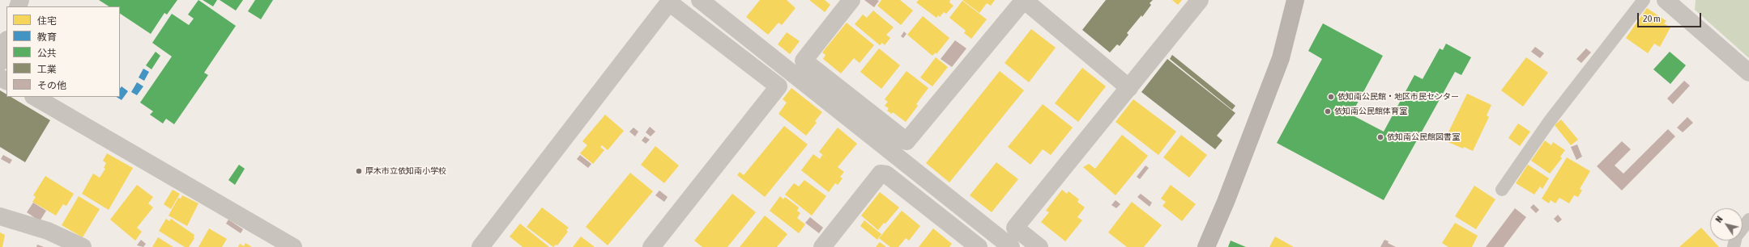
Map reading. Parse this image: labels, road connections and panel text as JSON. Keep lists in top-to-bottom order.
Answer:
{
  "places": [
    "依知南公民館・地区市民センター",
    "依知南公民館体育室",
    "依知南公民館図書室",
    "厚木市立依知南小学校"
  ],
  "legend": [
    "住宅",
    "教育",
    "公共",
    "工業",
    "その他"
  ],
  "scale_bar": "20 m",
  "north": "top left"
}
